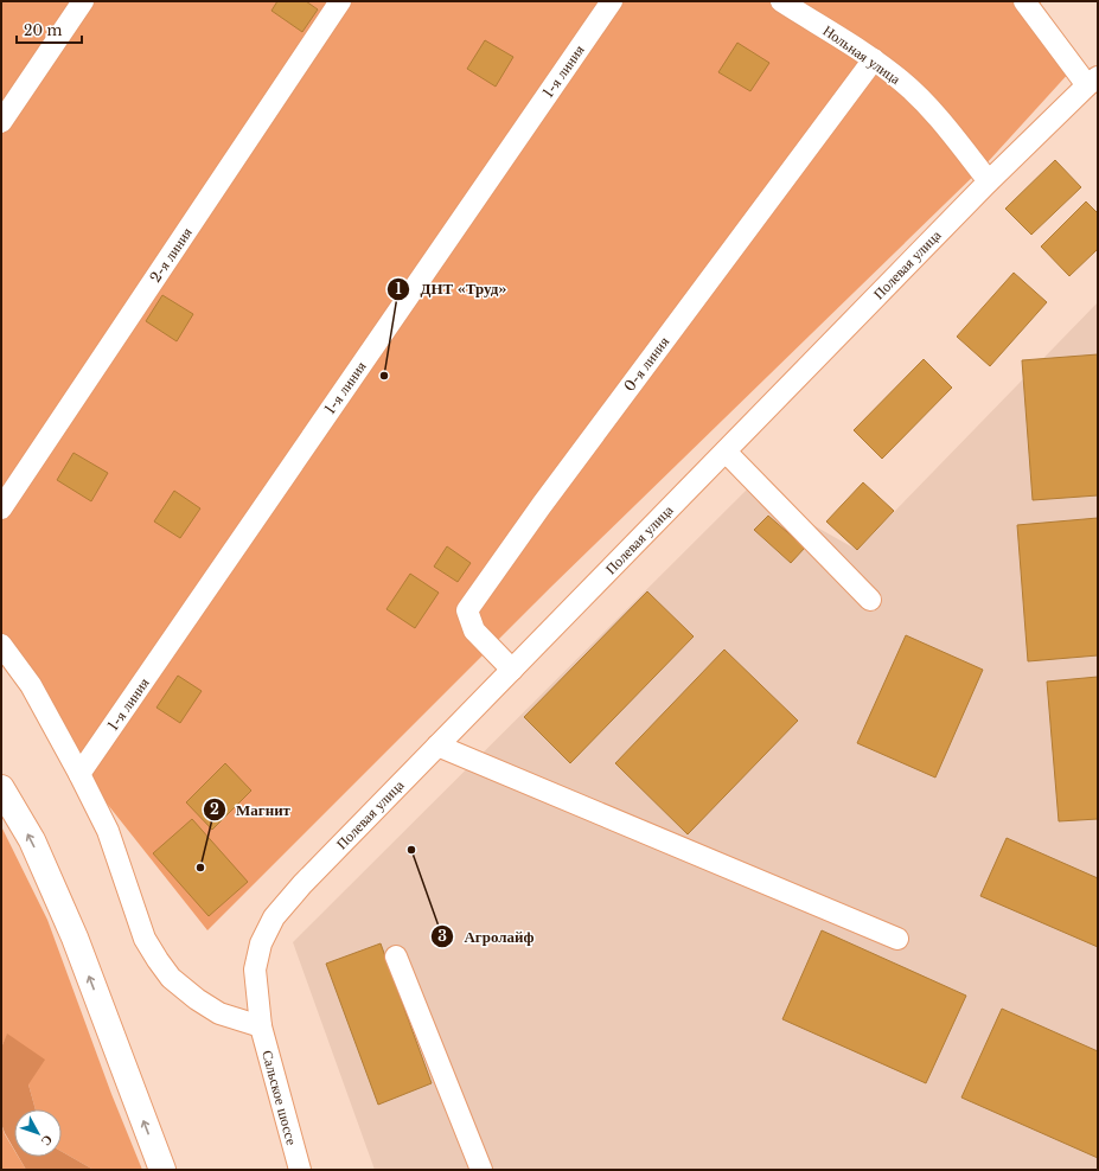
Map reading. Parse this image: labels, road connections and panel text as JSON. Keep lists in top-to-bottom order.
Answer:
{
  "streets": {
    "street": [
      "Нольная улица",
      "1-я линия",
      "2-я линия",
      "Полевая улица",
      "0-я линия",
      "Сальское шоссе"
    ]
  },
  "crossings": [
    ["Нольная улица", "Полевая улица"],
    ["Нольная улица", "0-я линия"],
    ["Полевая улица", "0-я линия"],
    ["Полевая улица", "Сальское шоссе"]
  ],
  "places": ["ДНТ «Труд»", "Агролайф", "Магнит"],
  "scale_bar": "20 m",
  "north": "bottom right"
}
